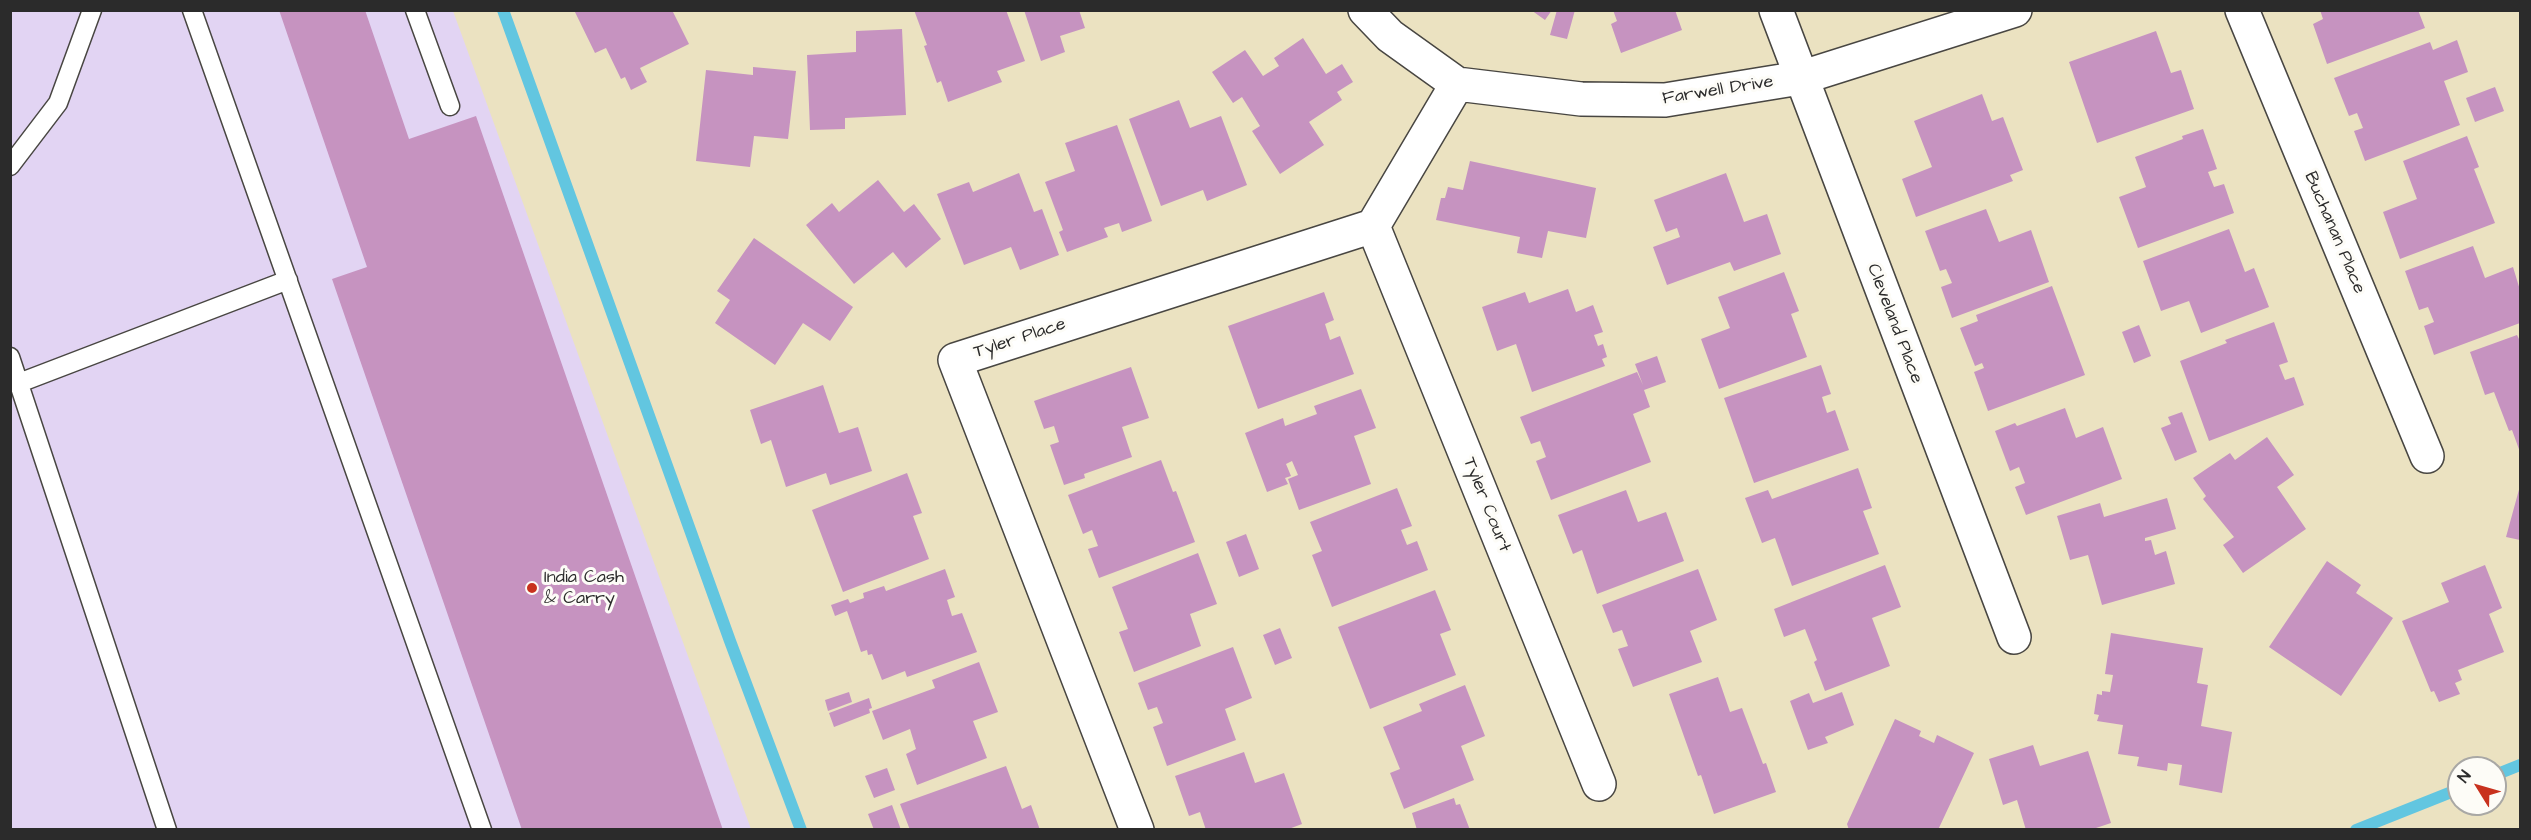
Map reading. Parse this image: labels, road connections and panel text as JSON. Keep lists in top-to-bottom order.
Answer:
{
  "streets": {
    "street": [
      "Farwell Drive",
      "Buchanan Place",
      "Cleveland Place",
      "Tyler Place",
      "Tyler Court"
    ]
  },
  "crossings": [
    ["Farwell Drive", "Cleveland Place"],
    ["Tyler Place", "Tyler Court"]
  ],
  "places": ["India Cash & Carry"],
  "north": "top left"
}
